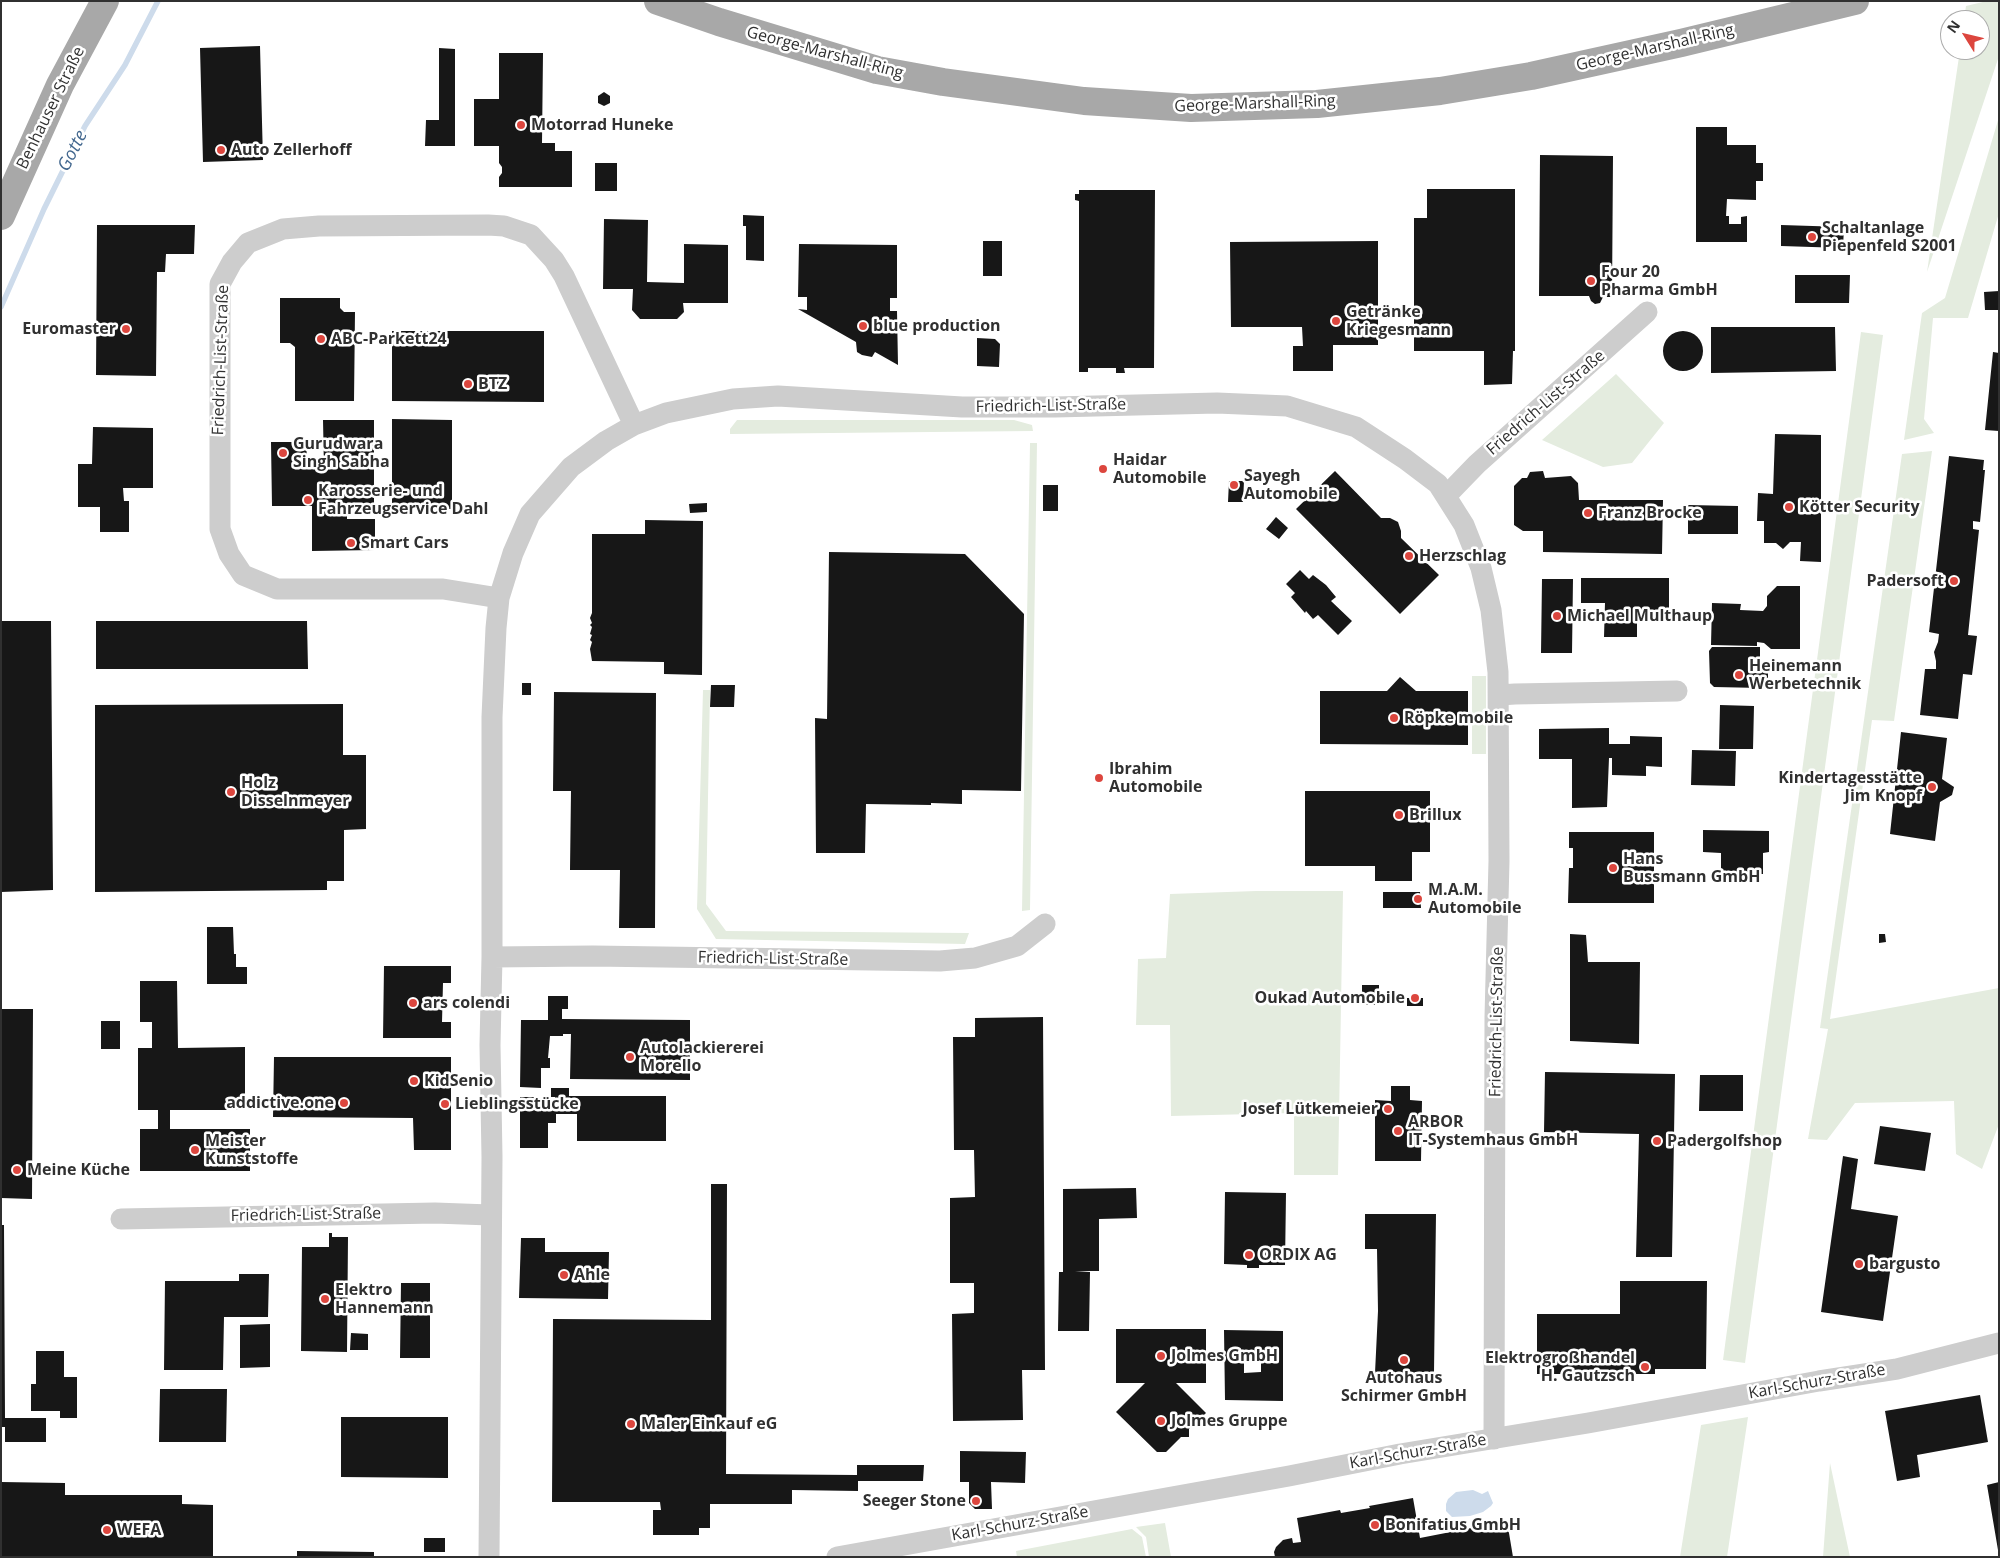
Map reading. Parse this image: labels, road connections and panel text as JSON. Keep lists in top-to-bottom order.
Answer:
{
  "streets": {
    "main road": ["George-Marshall-Ring", "Benhauser Straße"],
    "street": ["Friedrich-List-Straße", "Karl-Schurz-Straße"]
  },
  "crossings": [
    ["Friedrich-List-Straße", "Karl-Schurz-Straße"]
  ],
  "water": ["Gotte"],
  "places": [
    "Motorrad Huneke",
    "Auto Zellerhoff",
    "Schaltanlage Piepenfeld S2001",
    "Four 20 Pharma GmbH",
    "Getränke Kriegesmann",
    "blue production",
    "Euromaster",
    "ABC-Parkett24",
    "BTZ",
    "Gurudwara Singh Sabha",
    "Haidar Automobile",
    "Sayegh Automobile",
    "Karosserie- und Fahrzeugservice Dahl",
    "Kötter Security",
    "Franz Brocke",
    "Smart Cars",
    "Herzschlag",
    "Padersoft",
    "Michael Multhaup",
    "Heinemann Werbetechnik",
    "Röpke mobile",
    "Ibrahim Automobile",
    "Kindertagesstätte Jim Knopf",
    "Holz Disselnmeyer",
    "Brillux",
    "Hans Bussmann GmbH",
    "M.A.M. Automobile",
    "Oukad Automobile",
    "ars colendi",
    "Autolackiererei Morello",
    "KidSenio",
    "addictive.one",
    "Lieblingsstücke",
    "Josef Lütkemeier",
    "ARBOR IT-Systemhaus GmbH",
    "Padergolfshop",
    "Meister Kunststoffe",
    "Meine Küche",
    "ORDIX AG",
    "bargusto",
    "Ahle",
    "Elektro Hannemann",
    "Jolmes GmbH",
    "Autohaus Schirmer GmbH",
    "Elektrogroßhandel H. Gautzsch",
    "Jolmes Gruppe",
    "Maler Einkauf eG",
    "Seeger Stone",
    "Bonifatius GmbH",
    "WEFA"
  ],
  "north": "top left"
}
